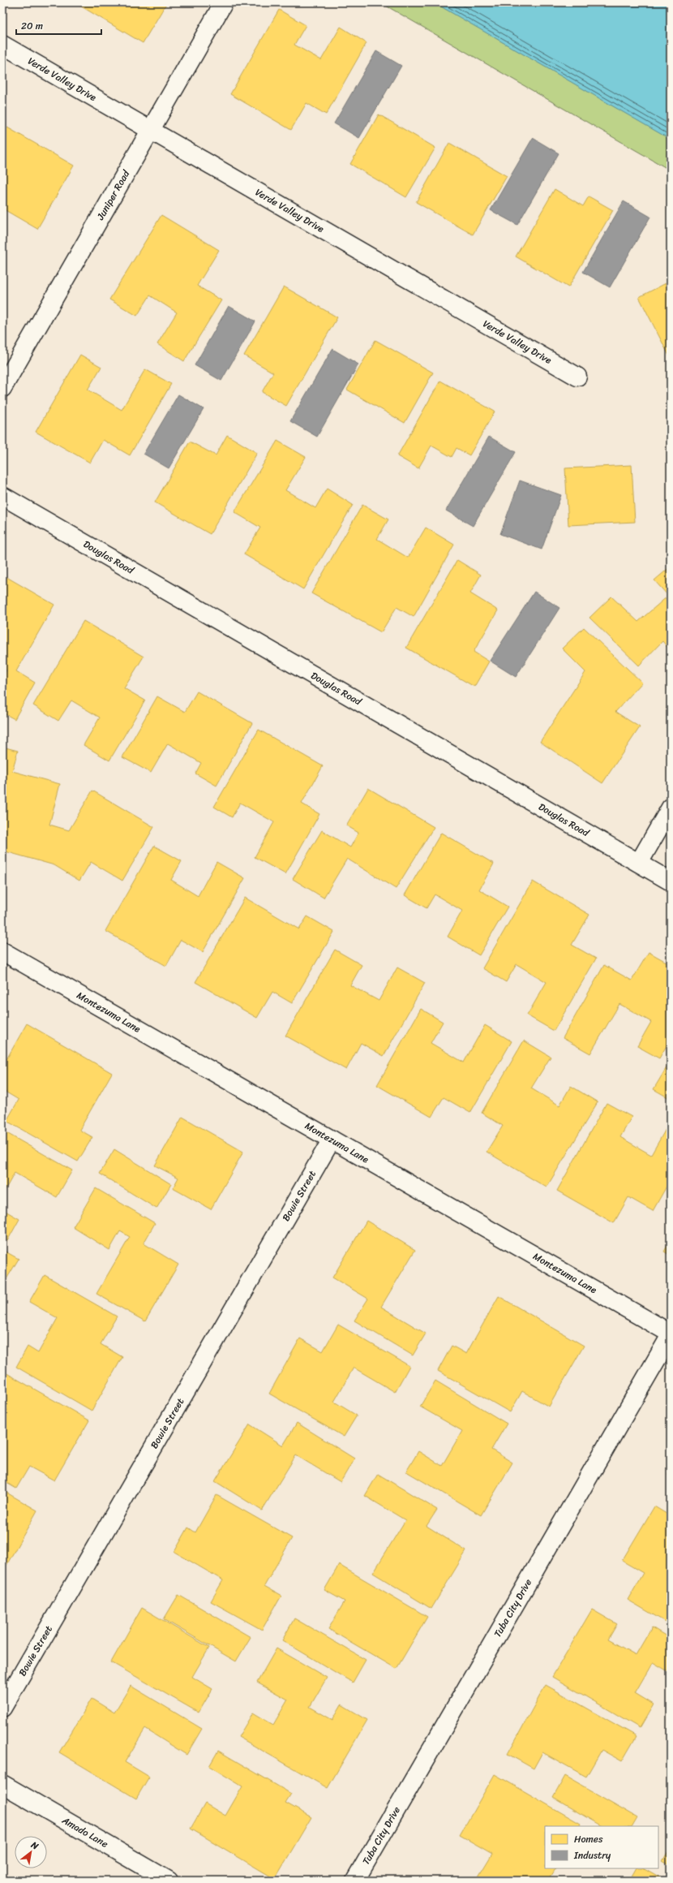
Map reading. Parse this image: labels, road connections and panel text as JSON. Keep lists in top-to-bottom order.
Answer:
{
  "streets": {
    "street": [
      "Verde Valley Drive",
      "Juniper Road",
      "Douglas Road",
      "Montezuma Lane",
      "Bowie Street",
      "Tuba City Drive",
      "Amado Lane"
    ]
  },
  "crossings": [
    ["Verde Valley Drive", "Juniper Road"],
    ["Montezuma Lane", "Bowie Street"],
    ["Montezuma Lane", "Tuba City Drive"]
  ],
  "legend": ["Homes", "Industry"],
  "scale_bar": "20 m",
  "north": "top right"
}
